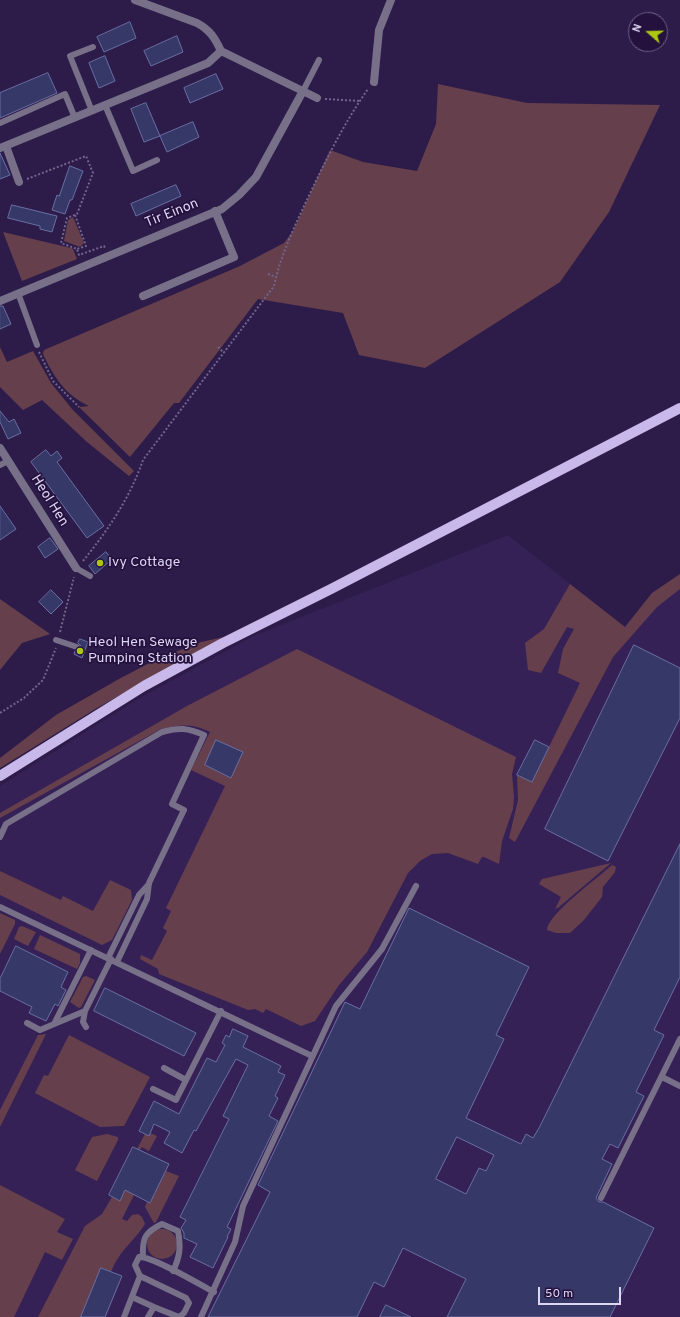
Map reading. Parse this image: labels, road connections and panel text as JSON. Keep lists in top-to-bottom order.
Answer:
{
  "streets": {
    "street": ["Tir Einon", "Heol Hen"]
  },
  "places": ["Ivy Cottage", "Heol Hen Sewage Pumping Station"],
  "scale_bar": "50 m",
  "north": "left"
}
